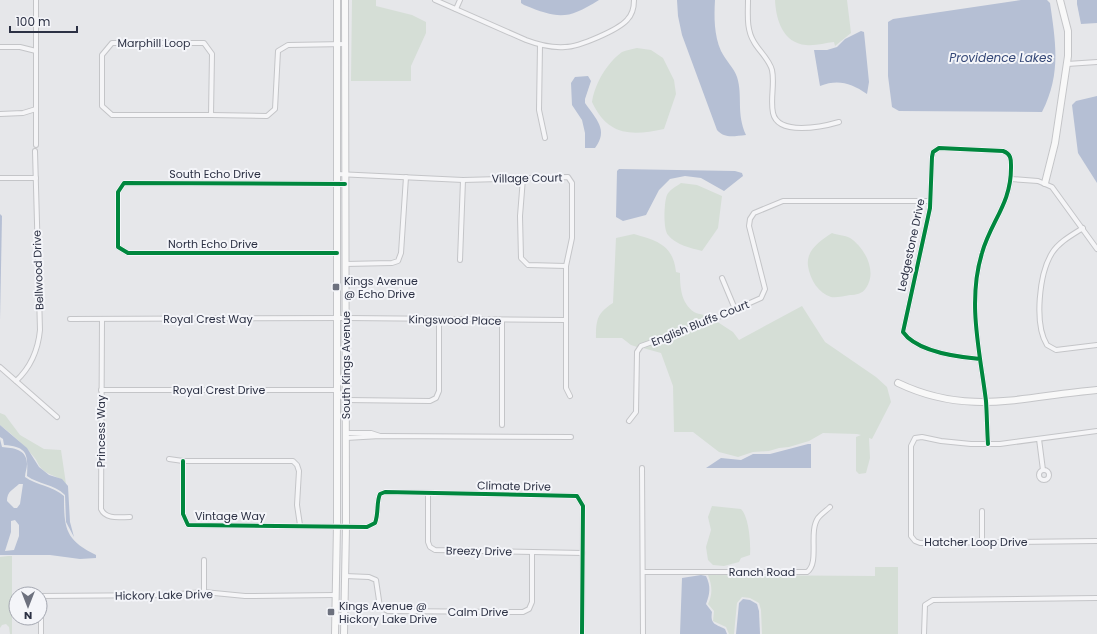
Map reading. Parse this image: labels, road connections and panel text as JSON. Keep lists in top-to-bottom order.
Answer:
{
  "streets": {
    "main road": ["South Kings Avenue"],
    "street": [
      "Marphill Loop",
      "South Echo Drive",
      "Village Court",
      "North Echo Drive",
      "Ledgestone Drive",
      "Bellwood Drive",
      "Royal Crest Way",
      "Kingswood Place",
      "English Bluffs Court",
      "Royal Crest Drive",
      "Princess Way",
      "Climate Drive",
      "Vintage Way",
      "Hatcher Loop Drive",
      "Breezy Drive",
      "Ranch Road",
      "Hickory Lake Drive",
      "Calm Drive"
    ]
  },
  "crossings": [
    ["Marphill Loop", "South Kings Avenue"],
    ["South Echo Drive", "North Echo Drive"],
    ["South Echo Drive", "South Kings Avenue"],
    ["Village Court", "Kingswood Place"],
    ["Village Court", "South Kings Avenue"],
    ["North Echo Drive", "South Kings Avenue"],
    ["Ledgestone Drive", "English Bluffs Court"],
    ["Royal Crest Way", "Kingswood Place"],
    ["Royal Crest Way", "South Kings Avenue"],
    ["Royal Crest Way", "Princess Way"],
    ["Kingswood Place", "South Kings Avenue"],
    ["South Kings Avenue", "Royal Crest Drive"],
    ["South Kings Avenue", "Climate Drive"],
    ["South Kings Avenue", "Vintage Way"],
    ["South Kings Avenue", "Hickory Lake Drive"],
    ["South Kings Avenue", "Calm Drive"],
    ["Royal Crest Drive", "Princess Way"],
    ["Climate Drive", "Vintage Way"],
    ["Climate Drive", "Breezy Drive"],
    ["Breezy Drive", "Calm Drive"]
  ],
  "water": ["Providence Lakes"],
  "places": {
    "transit": ["Kings Avenue @ Echo Drive", "Kings Avenue @ Hickory Lake Drive"]
  },
  "scale_bar": "100 m",
  "north": "bottom"
}
